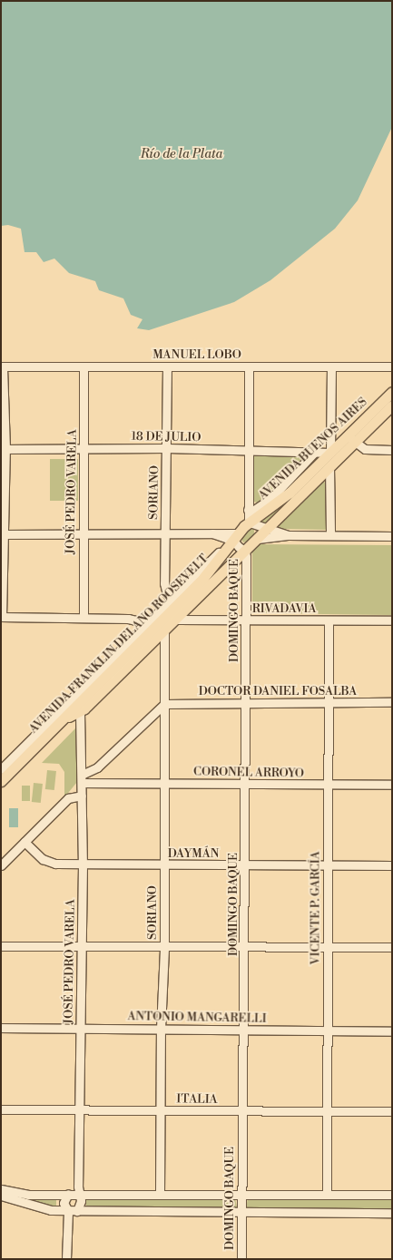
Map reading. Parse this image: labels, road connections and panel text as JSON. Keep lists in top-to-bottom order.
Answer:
{
  "streets": {
    "main road": ["AVENIDA BUENOS AIRES", "AVENIDA FRANKLIN DELANO ROOSEVELT"],
    "street": [
      "MANUEL LOBO",
      "18 DE JULIO",
      "JOSÉ PEDRO VARELA",
      "SORIANO",
      "RIVADAVIA",
      "DOMINGO BAQUE",
      "DOCTOR DANIEL FOSALBA",
      "CORONEL ARROYO",
      "DAYMÁN",
      "VICENTE P. GARCÍA",
      "ANTONIO MANGARELLI",
      "ITALIA"
    ]
  },
  "crossings": [
    ["MANUEL LOBO", "18 DE JULIO"],
    ["MANUEL LOBO", "JOSÉ PEDRO VARELA"],
    ["MANUEL LOBO", "SORIANO"],
    ["18 DE JULIO", "AVENIDA BUENOS AIRES"],
    ["18 DE JULIO", "JOSÉ PEDRO VARELA"],
    ["18 DE JULIO", "SORIANO"],
    ["AVENIDA BUENOS AIRES", "AVENIDA FRANKLIN DELANO ROOSEVELT"],
    ["JOSÉ PEDRO VARELA", "AVENIDA FRANKLIN DELANO ROOSEVELT"],
    ["JOSÉ PEDRO VARELA", "CORONEL ARROYO"],
    ["JOSÉ PEDRO VARELA", "DAYMÁN"],
    ["JOSÉ PEDRO VARELA", "ANTONIO MANGARELLI"],
    ["JOSÉ PEDRO VARELA", "ITALIA"],
    ["SORIANO", "AVENIDA FRANKLIN DELANO ROOSEVELT"],
    ["SORIANO", "DOCTOR DANIEL FOSALBA"],
    ["SORIANO", "CORONEL ARROYO"],
    ["SORIANO", "DAYMÁN"],
    ["SORIANO", "ANTONIO MANGARELLI"],
    ["SORIANO", "ITALIA"],
    ["RIVADAVIA", "DOMINGO BAQUE"],
    ["RIVADAVIA", "AVENIDA FRANKLIN DELANO ROOSEVELT"],
    ["RIVADAVIA", "VICENTE P. GARCÍA"],
    ["DOMINGO BAQUE", "AVENIDA FRANKLIN DELANO ROOSEVELT"],
    ["DOMINGO BAQUE", "DOCTOR DANIEL FOSALBA"],
    ["DOMINGO BAQUE", "CORONEL ARROYO"],
    ["DOMINGO BAQUE", "DAYMÁN"],
    ["DOMINGO BAQUE", "ANTONIO MANGARELLI"],
    ["DOMINGO BAQUE", "ITALIA"],
    ["DOCTOR DANIEL FOSALBA", "VICENTE P. GARCÍA"],
    ["CORONEL ARROYO", "VICENTE P. GARCÍA"],
    ["DAYMÁN", "VICENTE P. GARCÍA"],
    ["VICENTE P. GARCÍA", "ANTONIO MANGARELLI"],
    ["VICENTE P. GARCÍA", "ITALIA"]
  ],
  "water": ["Río de la Plata"]
}
